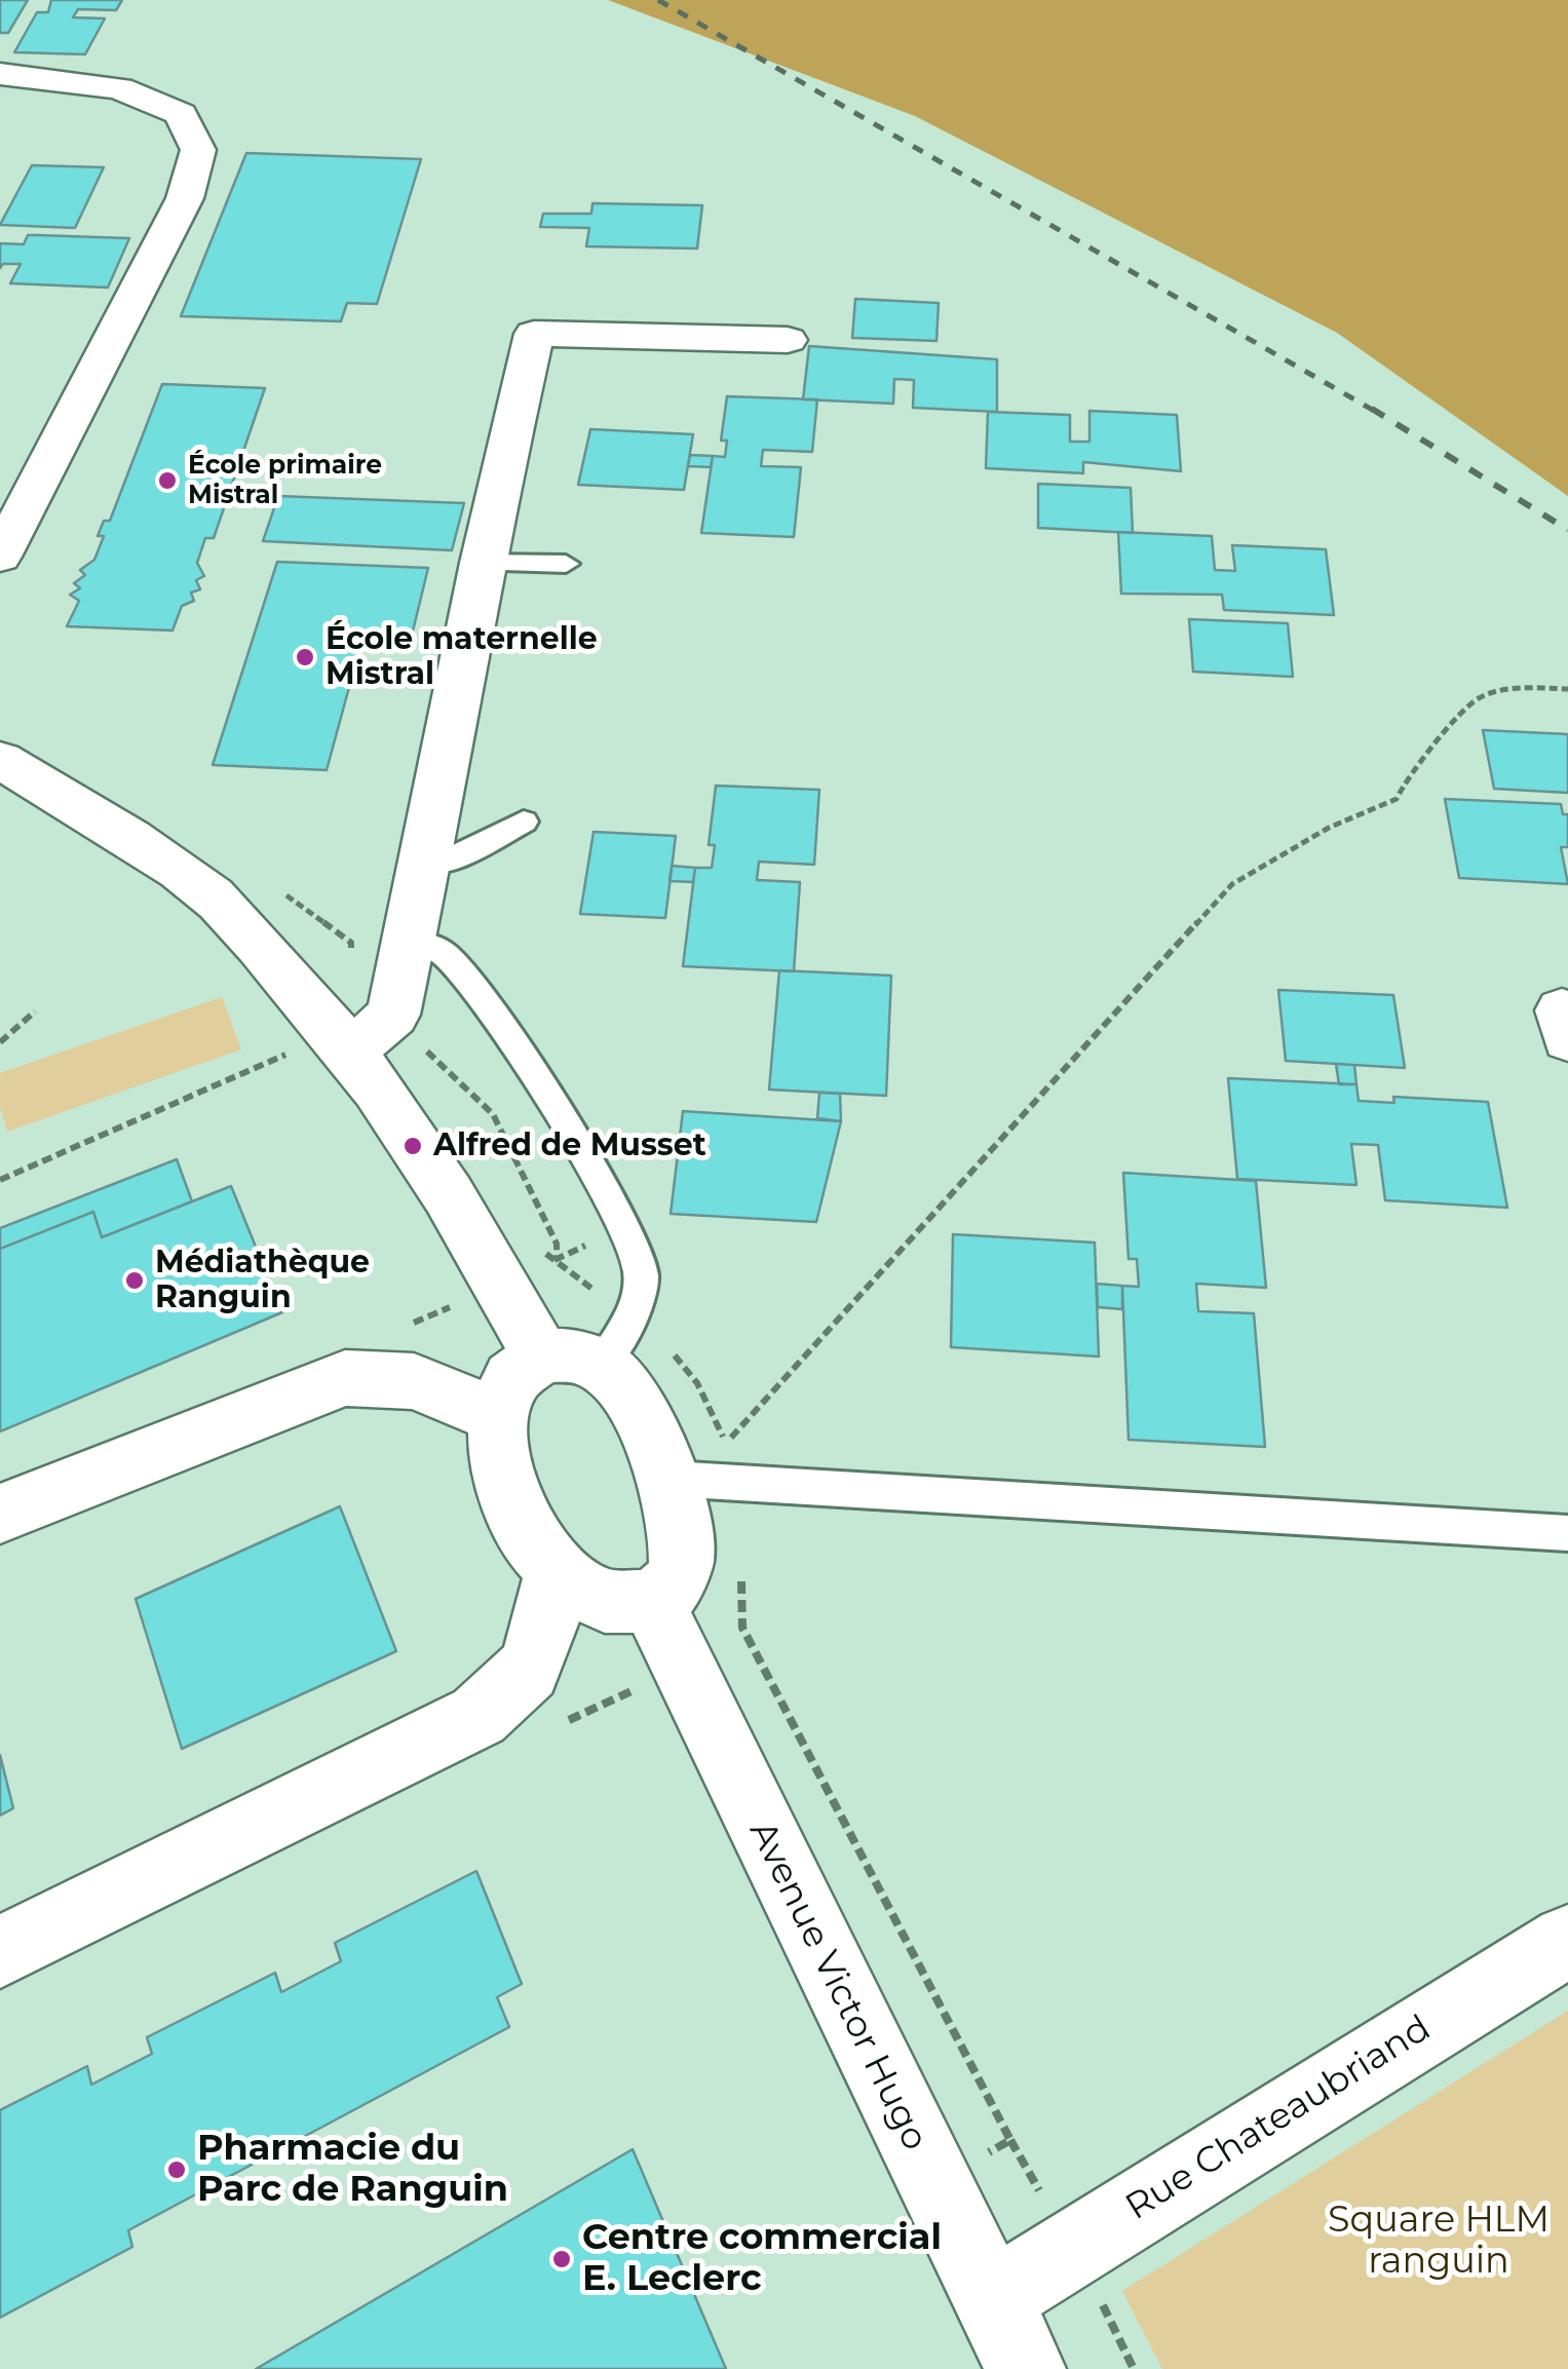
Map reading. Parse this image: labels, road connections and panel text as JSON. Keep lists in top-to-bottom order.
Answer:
{
  "streets": {
    "street": ["Avenue Victor Hugo", "Rue Chateaubriand"]
  },
  "crossings": [
    ["Avenue Victor Hugo", "Rue Chateaubriand"]
  ],
  "parks": ["Square HLM ranguin"],
  "places": [
    "École primaire Mistral",
    "École maternelle Mistral",
    "Alfred de Musset",
    "Médiathèque Ranguin",
    "Pharmacie du Parc de Ranguin",
    "Centre commercial E. Leclerc"
  ]
}
